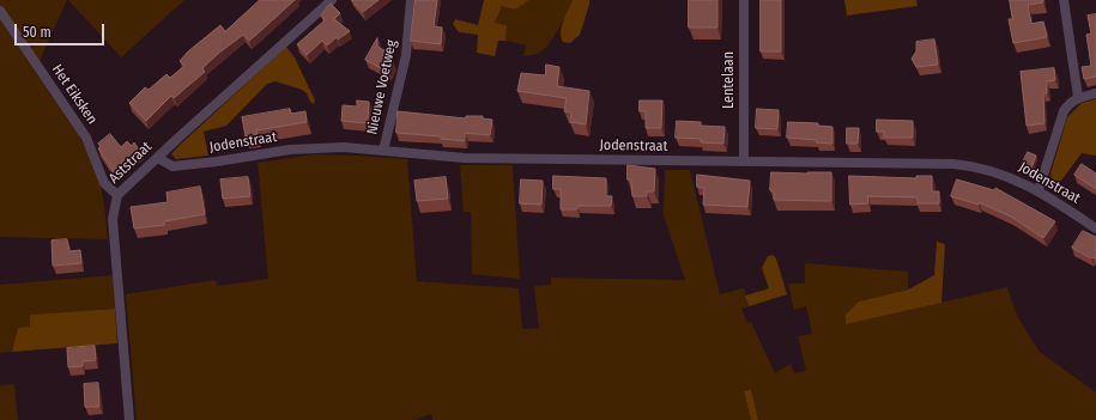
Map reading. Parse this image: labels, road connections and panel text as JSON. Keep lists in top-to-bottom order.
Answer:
{
  "streets": {
    "street": [
      "Lentelaan",
      "Nieuwe Voetweg",
      "Het Eiksken",
      "Jodenstraat",
      "Aststraat"
    ]
  },
  "crossings": [
    ["Lentelaan", "Jodenstraat"],
    ["Nieuwe Voetweg", "Jodenstraat"],
    ["Het Eiksken", "Aststraat"],
    ["Jodenstraat", "Aststraat"]
  ],
  "scale_bar": "50 m"
}
